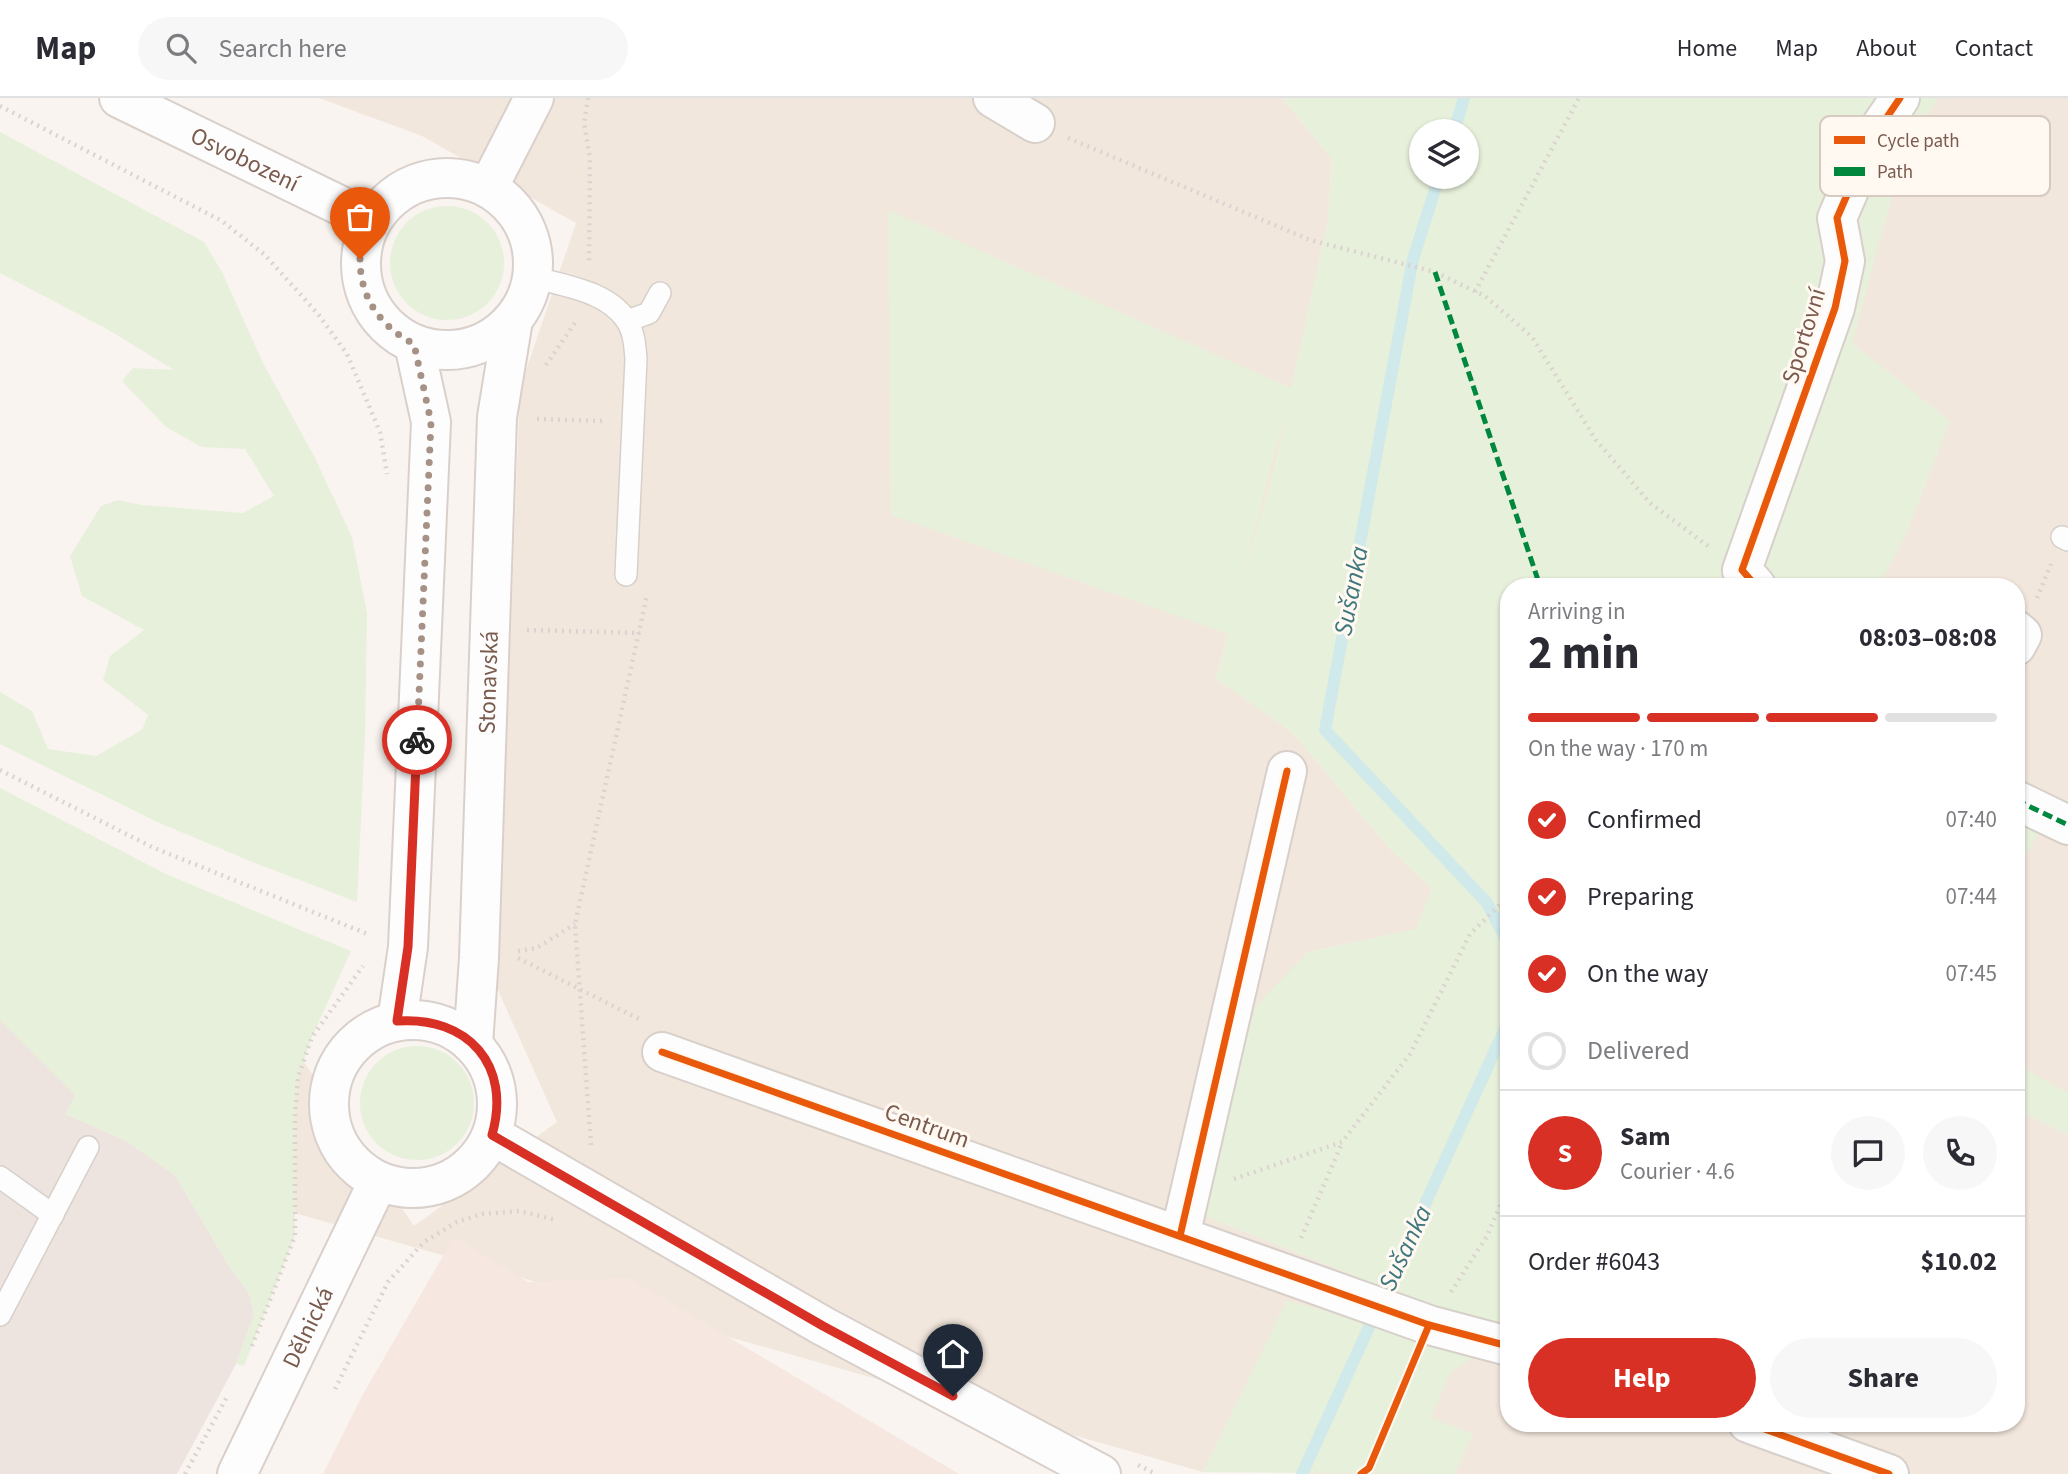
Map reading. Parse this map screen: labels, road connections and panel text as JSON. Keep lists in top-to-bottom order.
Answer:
{
  "streets": {
    "main road": [
      "Osvobození",
      "Sportovní",
      "Stonavská",
      "Centrum",
      "Dělnická"
    ]
  },
  "crossings": [
    ["Osvobození", "Stonavská"],
    ["Stonavská", "Dělnická"]
  ],
  "water": ["Sušanka"],
  "legend": ["Cycle path", "Path"],
  "page": {
    "header": "Map",
    "search": "Search here",
    "nav": [
      "Home",
      "Map",
      "About",
      "Contact"
    ],
    "heading": ["2 min", "Arriving in", "08:03–08:08"],
    "panel": [
      "Sam",
      "Courier · 4.6",
      "Order #6043",
      "$10.02"
    ],
    "bar": "On the way · 170 m",
    "list": [
      ["Confirmed", "07:40"],
      ["Preparing", "07:44"],
      ["On the way", "07:45"],
      "Delivered"
    ],
    "round": "S",
    "buttons": ["Help", "Share"]
  }
}
